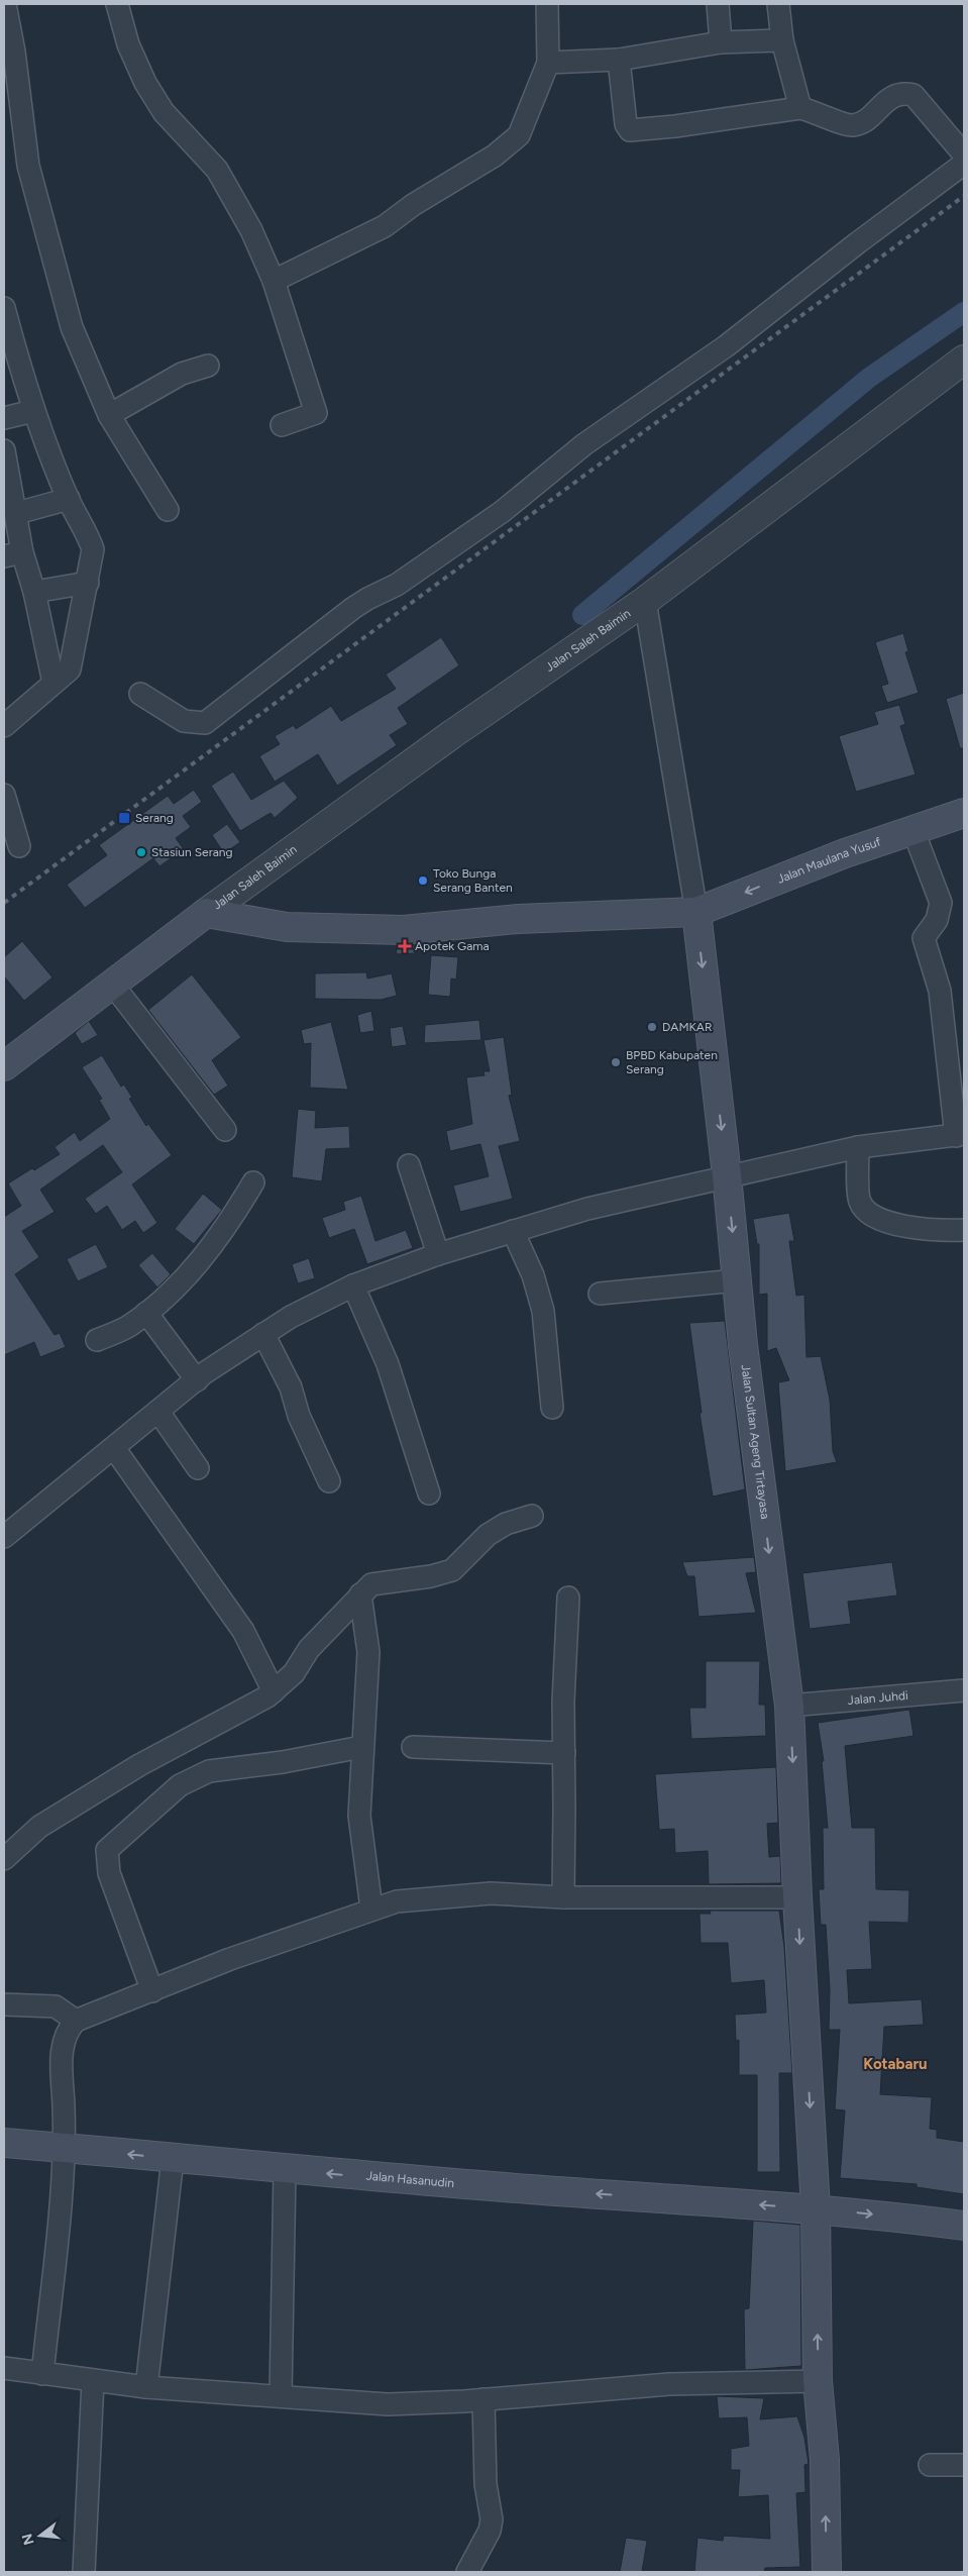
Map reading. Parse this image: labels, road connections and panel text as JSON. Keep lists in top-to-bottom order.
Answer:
{
  "streets": {
    "main road": ["Jalan Maulana Yusuf", "Jalan Sultan Ageng Tirtayasa", "Jalan Hasanudin"],
    "street": ["Jalan Saleh Baimin", "Jalan Juhdi"]
  },
  "crossings": [
    ["Jalan Saleh Baimin", "Jalan Maulana Yusuf"],
    ["Jalan Maulana Yusuf", "Jalan Sultan Ageng Tirtayasa"],
    ["Jalan Sultan Ageng Tirtayasa", "Jalan Juhdi"],
    ["Jalan Sultan Ageng Tirtayasa", "Jalan Hasanudin"]
  ],
  "districts": ["Kotabaru"],
  "places": {
    "transit": ["Serang"],
    "other": [
      "Stasiun Serang",
      "Toko Bunga Serang Banten",
      "DAMKAR",
      "BPBD Kabupaten Serang"
    ],
    "health": ["Apotek Gama"]
  },
  "north": "left"
}
